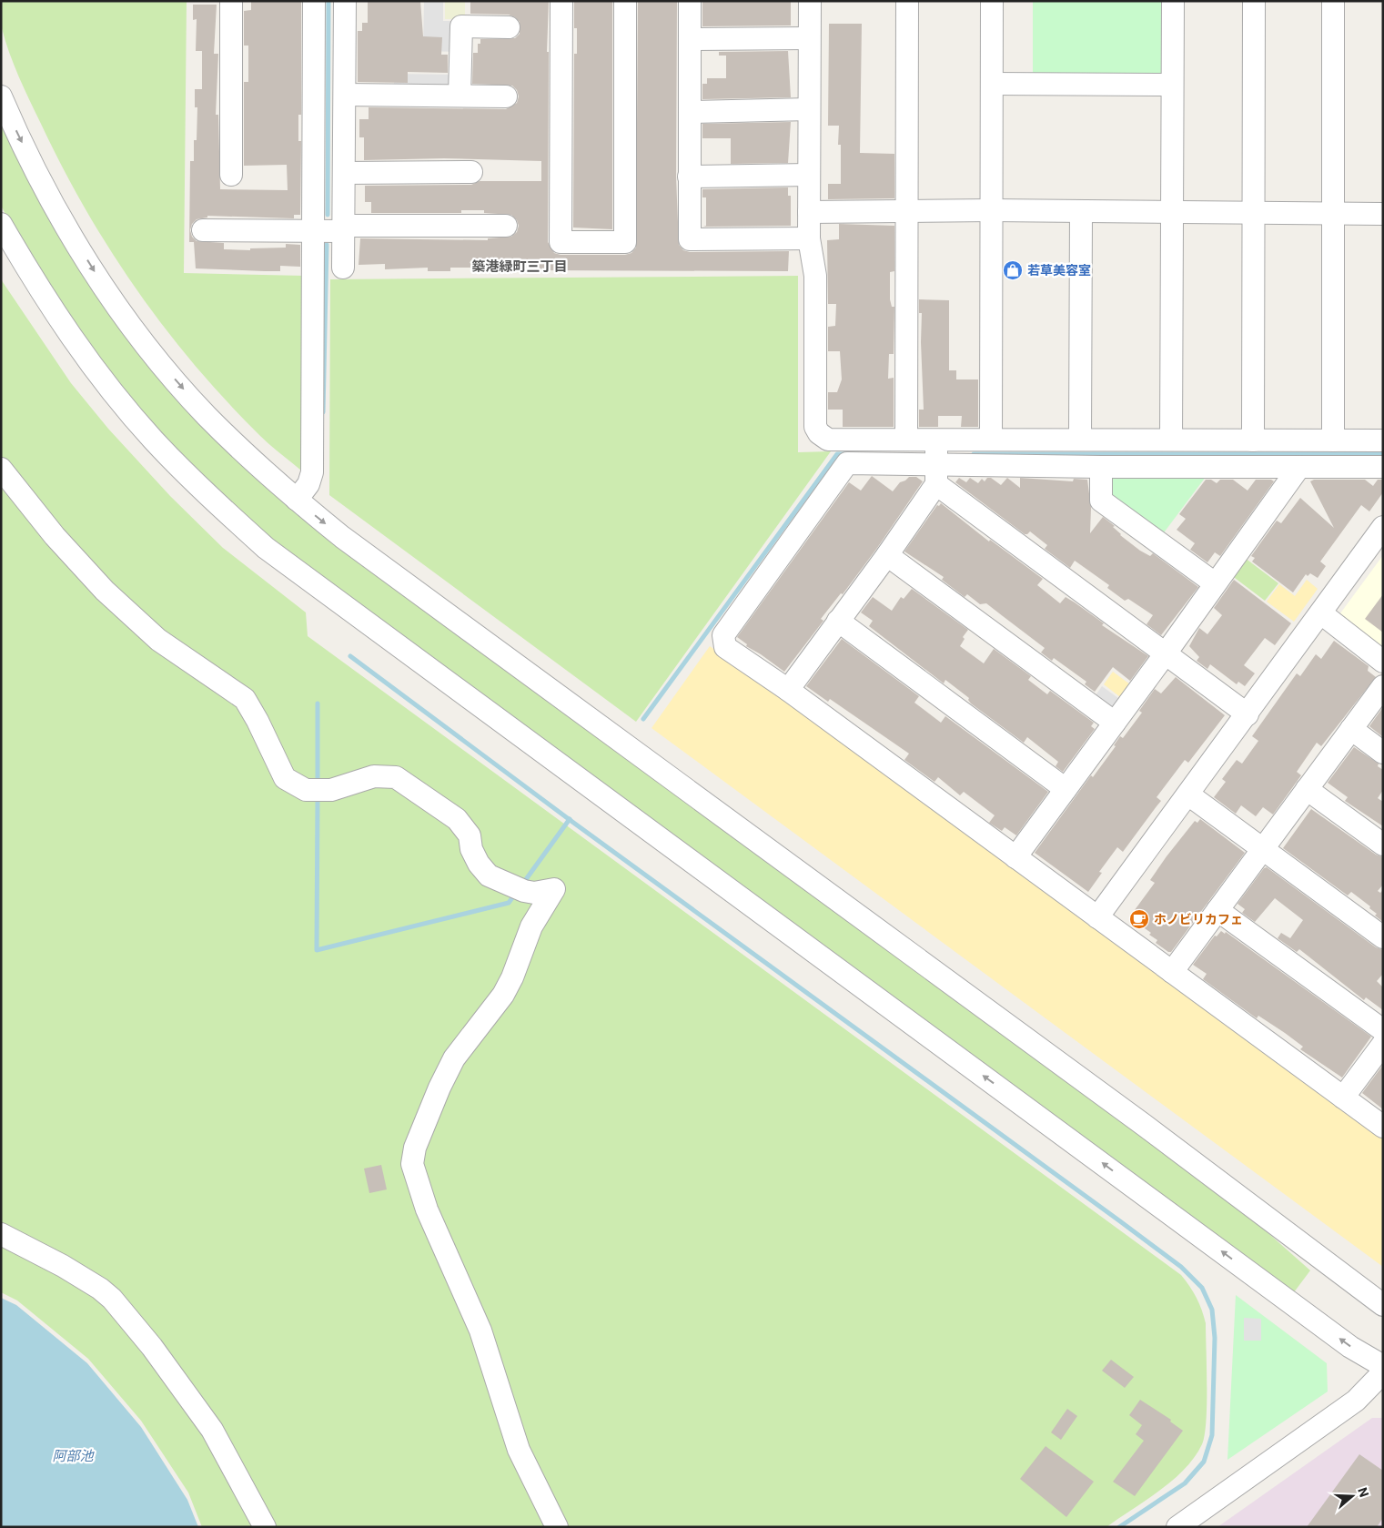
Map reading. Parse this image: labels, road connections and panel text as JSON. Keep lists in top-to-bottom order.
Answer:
{
  "districts": ["築港緑町三丁目"],
  "water": ["阿部池"],
  "places": {
    "shop": ["若草美容室"],
    "cafe": ["ホノビリカフェ"]
  },
  "north": "right"
}
